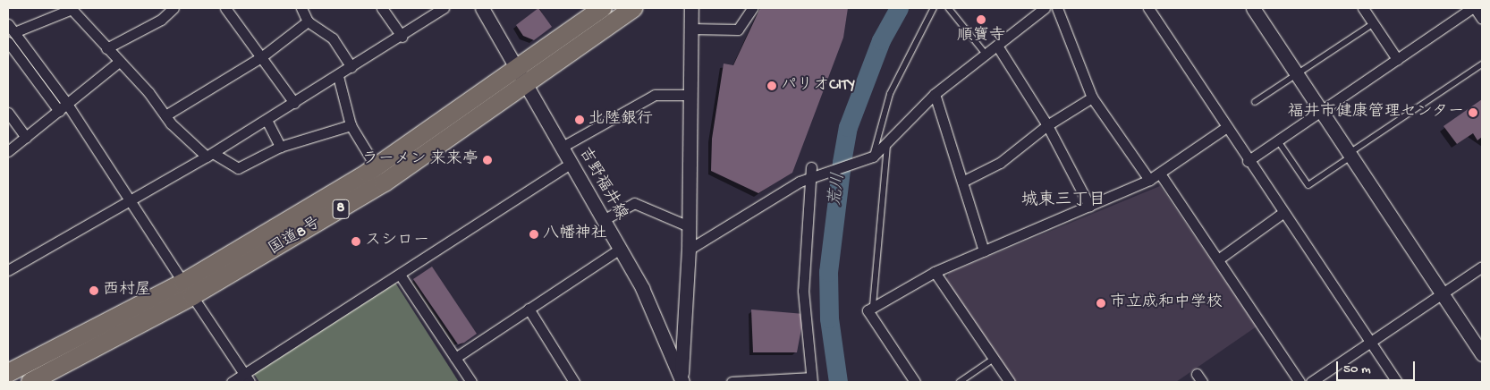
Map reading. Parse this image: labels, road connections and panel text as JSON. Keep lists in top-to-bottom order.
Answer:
{
  "streets": {
    "highway": ["8", "国道8号"],
    "street": ["吉野福井線"]
  },
  "crossings": [
    ["吉野福井線", "国道8号"]
  ],
  "districts": ["城東三丁目"],
  "water": ["荒川"],
  "places": [
    "順寶寺",
    "パリオCITY",
    "福井市健康管理センター",
    "北陸銀行",
    "ラーメン 来来亭",
    "八幡神社",
    "スシロー",
    "西村屋",
    "市立成和中学校"
  ],
  "scale_bar": "50 m"
}
